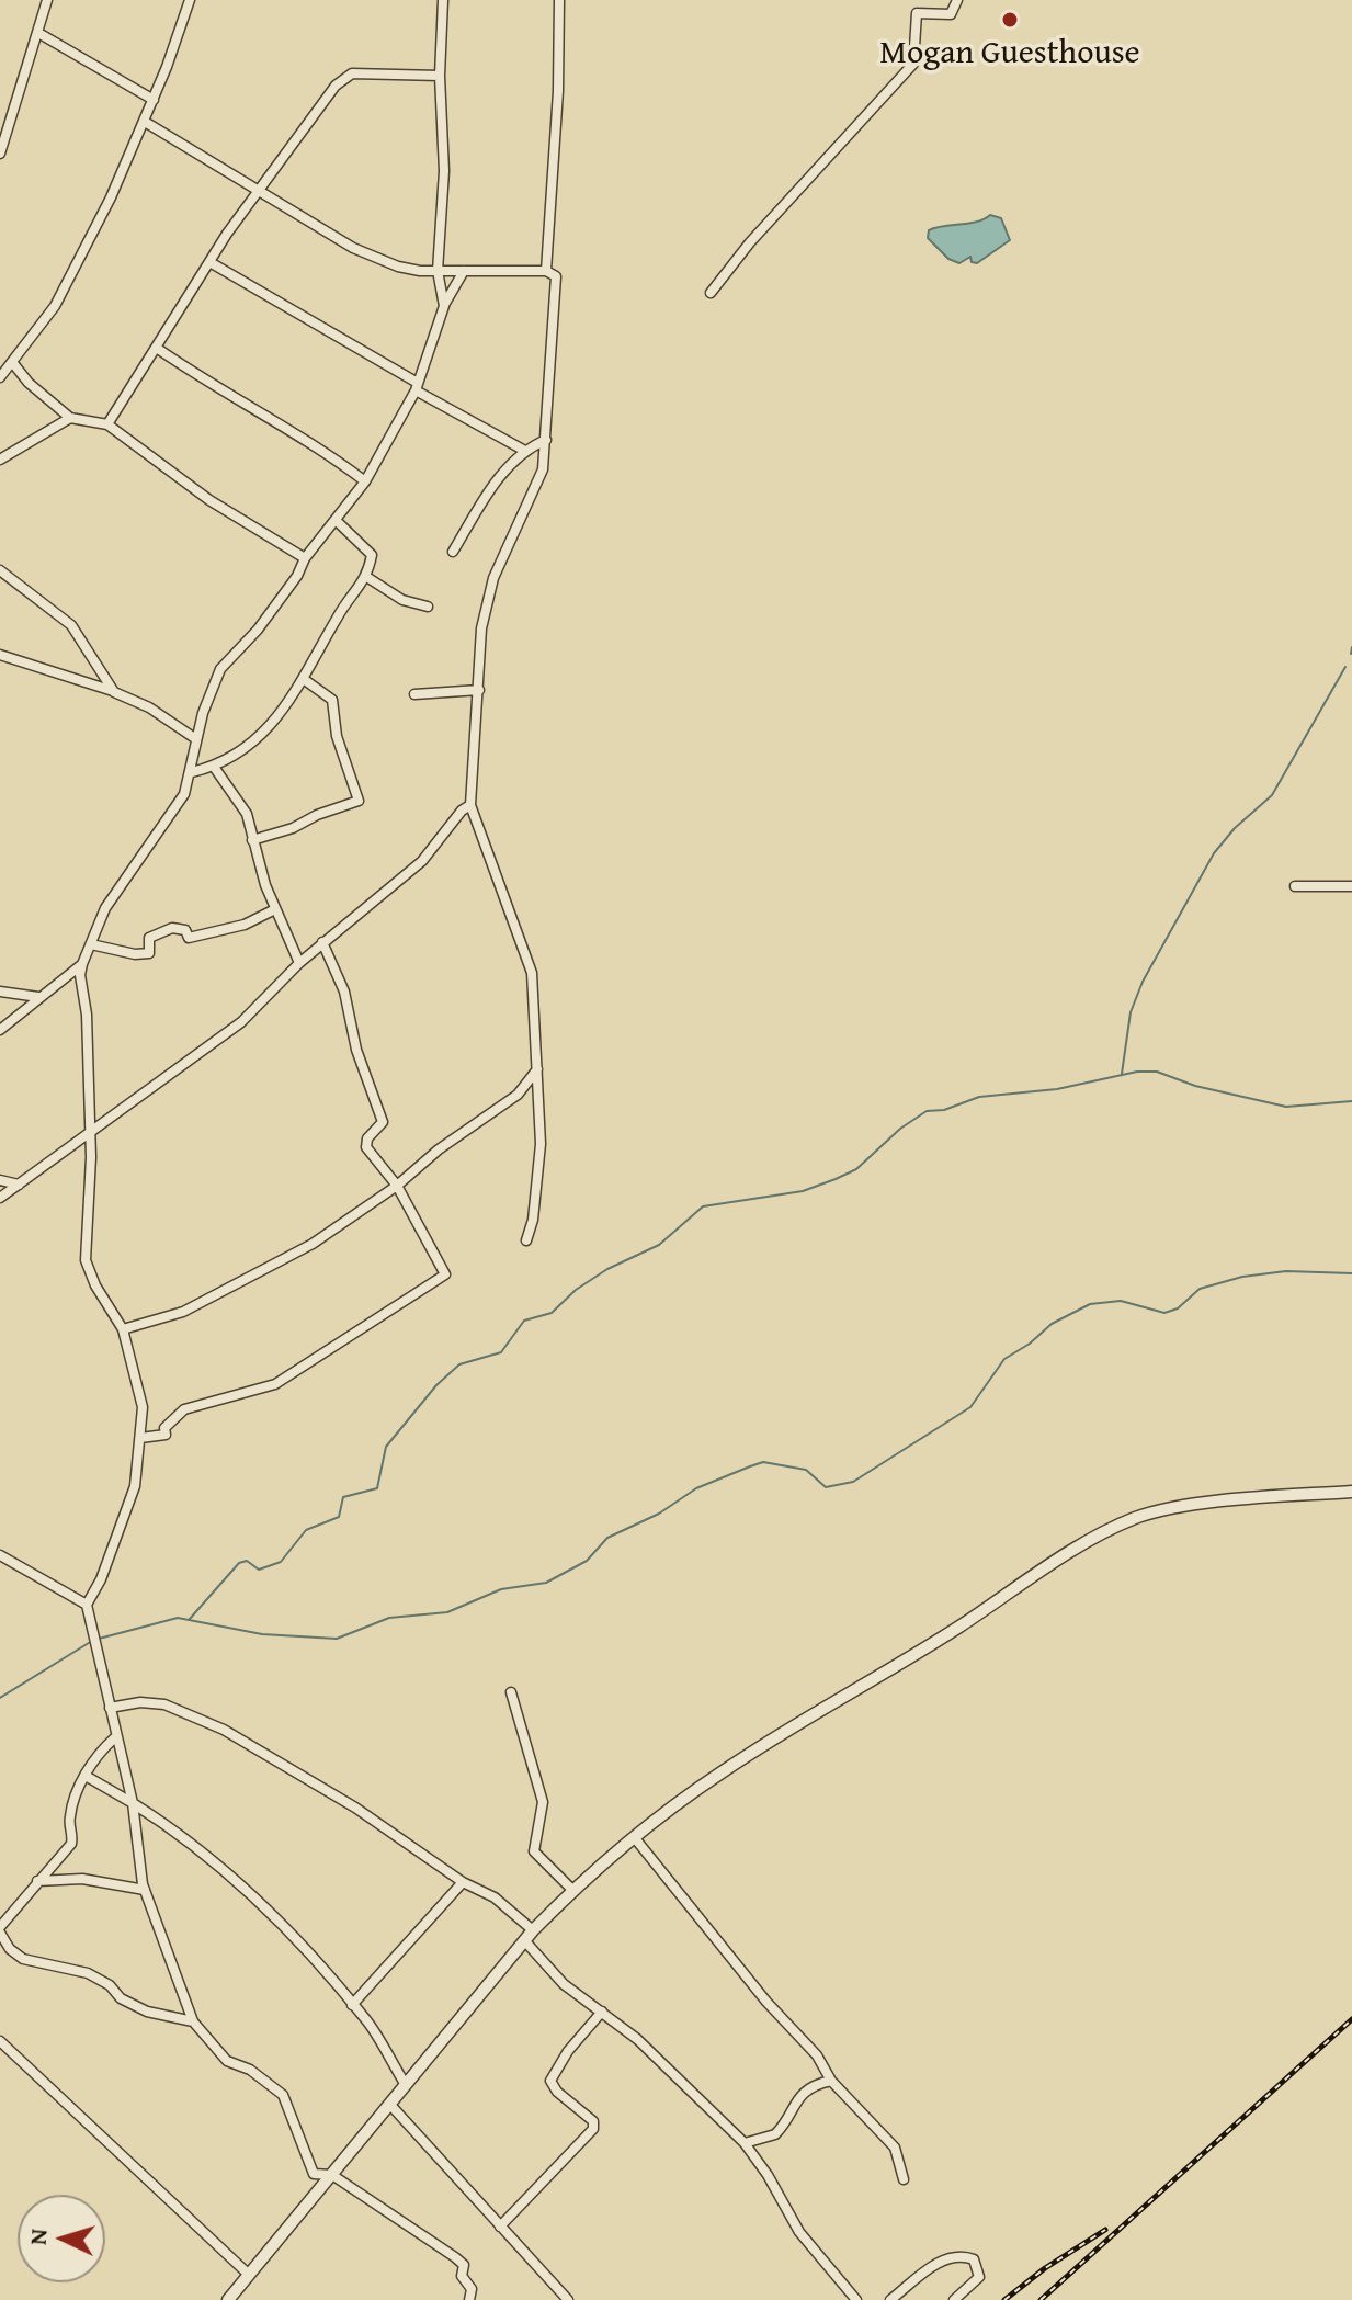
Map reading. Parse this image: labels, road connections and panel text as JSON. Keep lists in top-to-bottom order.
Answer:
{
  "places": ["Mogan Guesthouse"],
  "north": "left"
}
